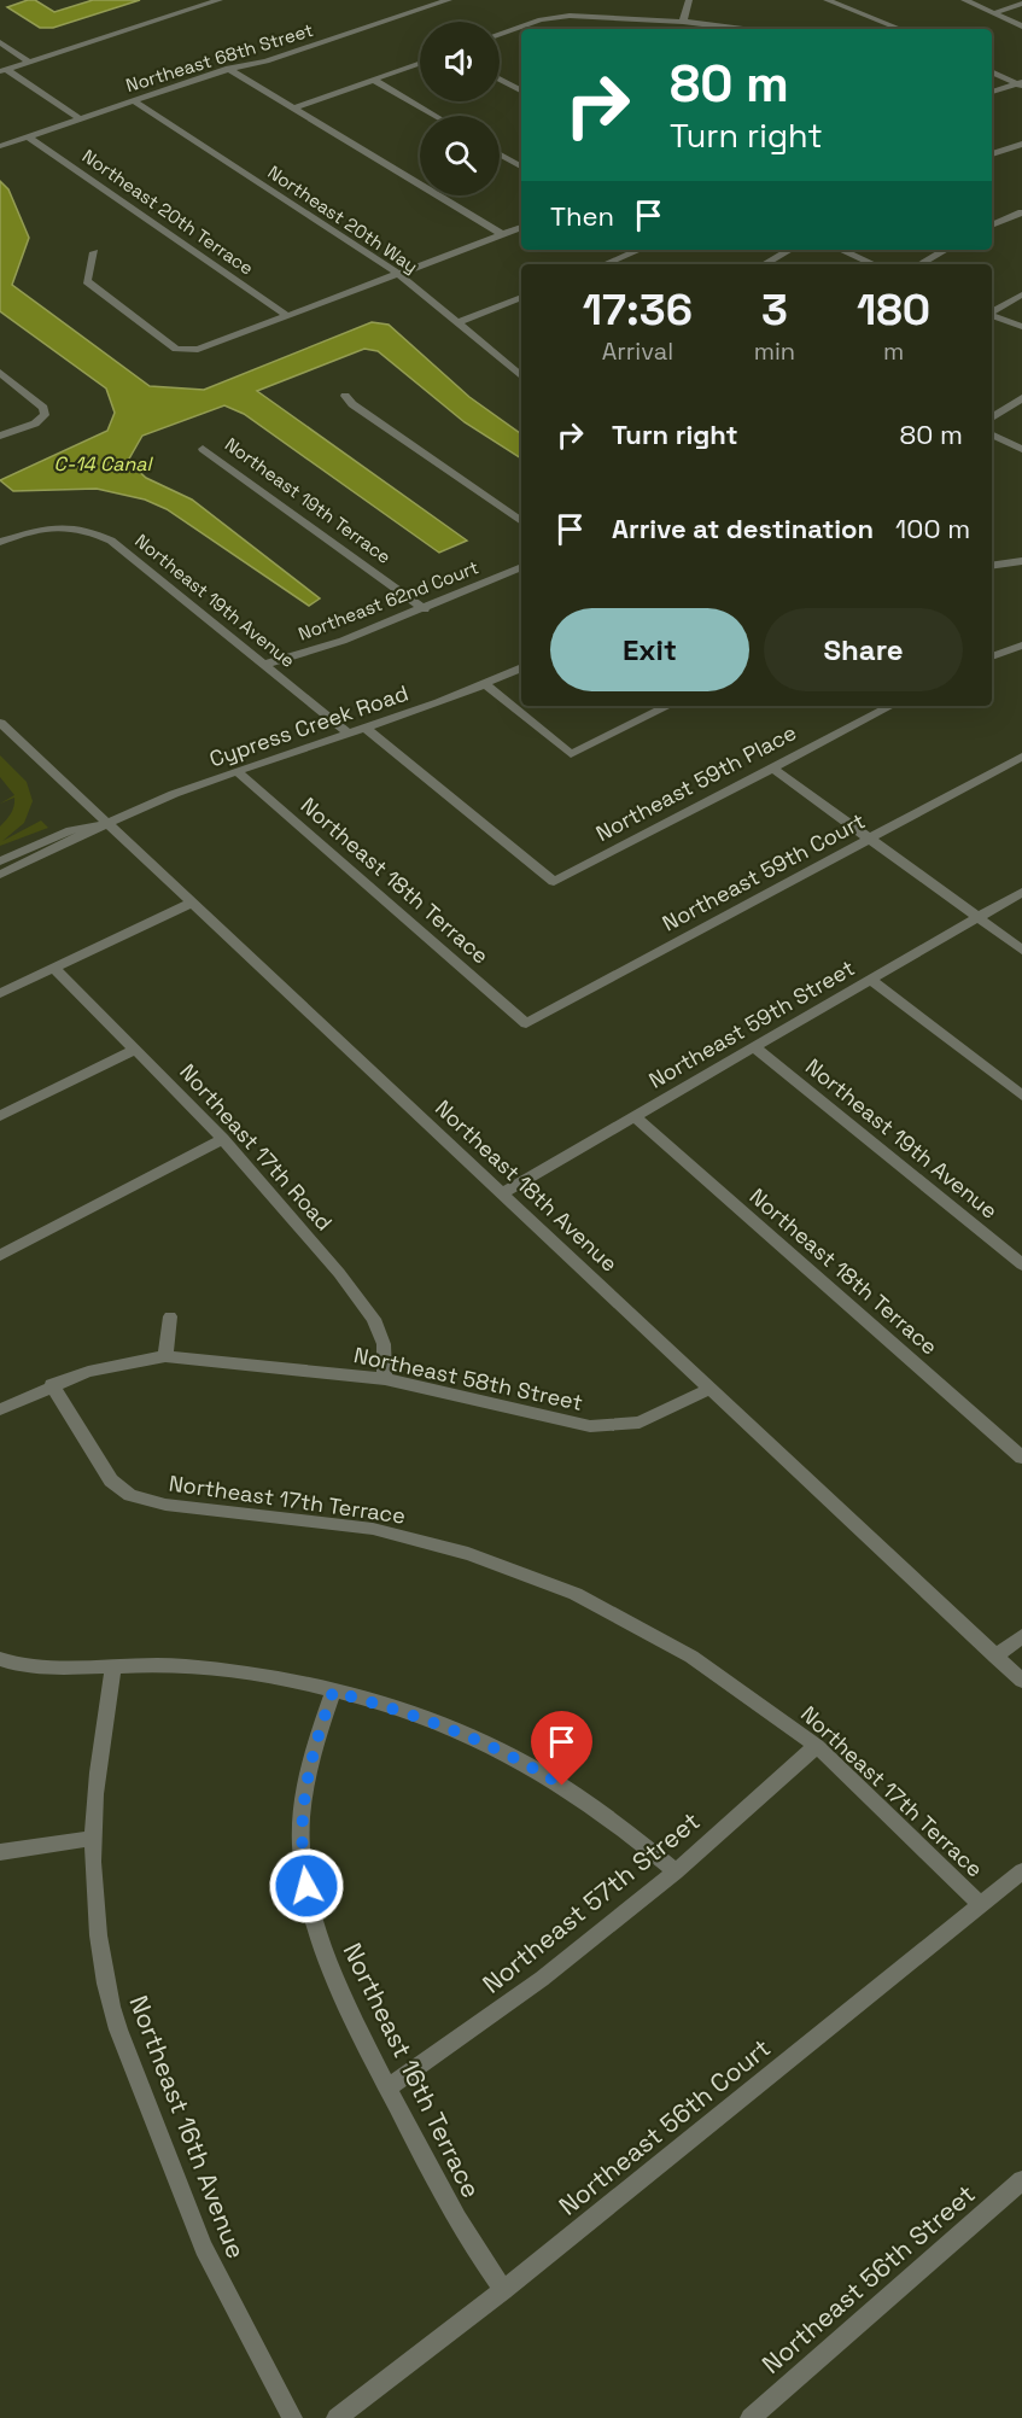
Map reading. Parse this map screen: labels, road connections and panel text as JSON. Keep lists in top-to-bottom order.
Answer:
{
  "streets": {
    "street": [
      "Northeast 68th Street",
      "Northeast 20th Terrace",
      "Northeast 20th Way",
      "Northeast 19th Terrace",
      "Northeast 19th Avenue",
      "Northeast 62nd Court",
      "Cypress Creek Road",
      "Northeast 59th Place",
      "Northeast 59th Court",
      "Northeast 18th Terrace",
      "Northeast 59th Street",
      "Northeast 17th Road",
      "Northeast 18th Avenue",
      "Northeast 58th Street",
      "Northeast 17th Terrace",
      "Northeast 57th Street",
      "Northeast 16th Terrace",
      "Northeast 16th Avenue",
      "Northeast 56th Court",
      "Northeast 56th Street"
    ]
  },
  "crossings": [
    ["Northeast 68th Street", "Northeast 20th Terrace"],
    ["Northeast 68th Street", "Northeast 20th Way"],
    ["Northeast 19th Terrace", "Northeast 62nd Court"],
    ["Northeast 19th Avenue", "Northeast 62nd Court"],
    ["Northeast 19th Avenue", "Cypress Creek Road"],
    ["Northeast 19th Avenue", "Northeast 59th Street"],
    ["Cypress Creek Road", "Northeast 59th Place"],
    ["Cypress Creek Road", "Northeast 18th Terrace"],
    ["Cypress Creek Road", "Northeast 18th Avenue"],
    ["Northeast 59th Court", "Northeast 18th Terrace"],
    ["Northeast 18th Terrace", "Northeast 59th Street"],
    ["Northeast 59th Street", "Northeast 18th Avenue"],
    ["Northeast 17th Road", "Northeast 58th Street"],
    ["Northeast 18th Avenue", "Northeast 58th Street"],
    ["Northeast 58th Street", "Northeast 17th Terrace"],
    ["Northeast 17th Terrace", "Northeast 57th Street"],
    ["Northeast 17th Terrace", "Northeast 56th Court"],
    ["Northeast 57th Street", "Northeast 16th Terrace"],
    ["Northeast 16th Terrace", "Northeast 56th Court"]
  ],
  "water": ["C-14 Canal"],
  "page": {
    "turn": ["80 m", "Turn right"],
    "then": "Then",
    "eta": [
      "17:36",
      "Arrival",
      "3",
      "min",
      "180",
      "m"
    ],
    "list": [
      {
        "name": "Turn right",
        "value": "80 m"
      },
      {
        "name": "Arrive at destination",
        "value": "100 m"
      }
    ],
    "buttons": ["Exit", "Share"]
  }
}
